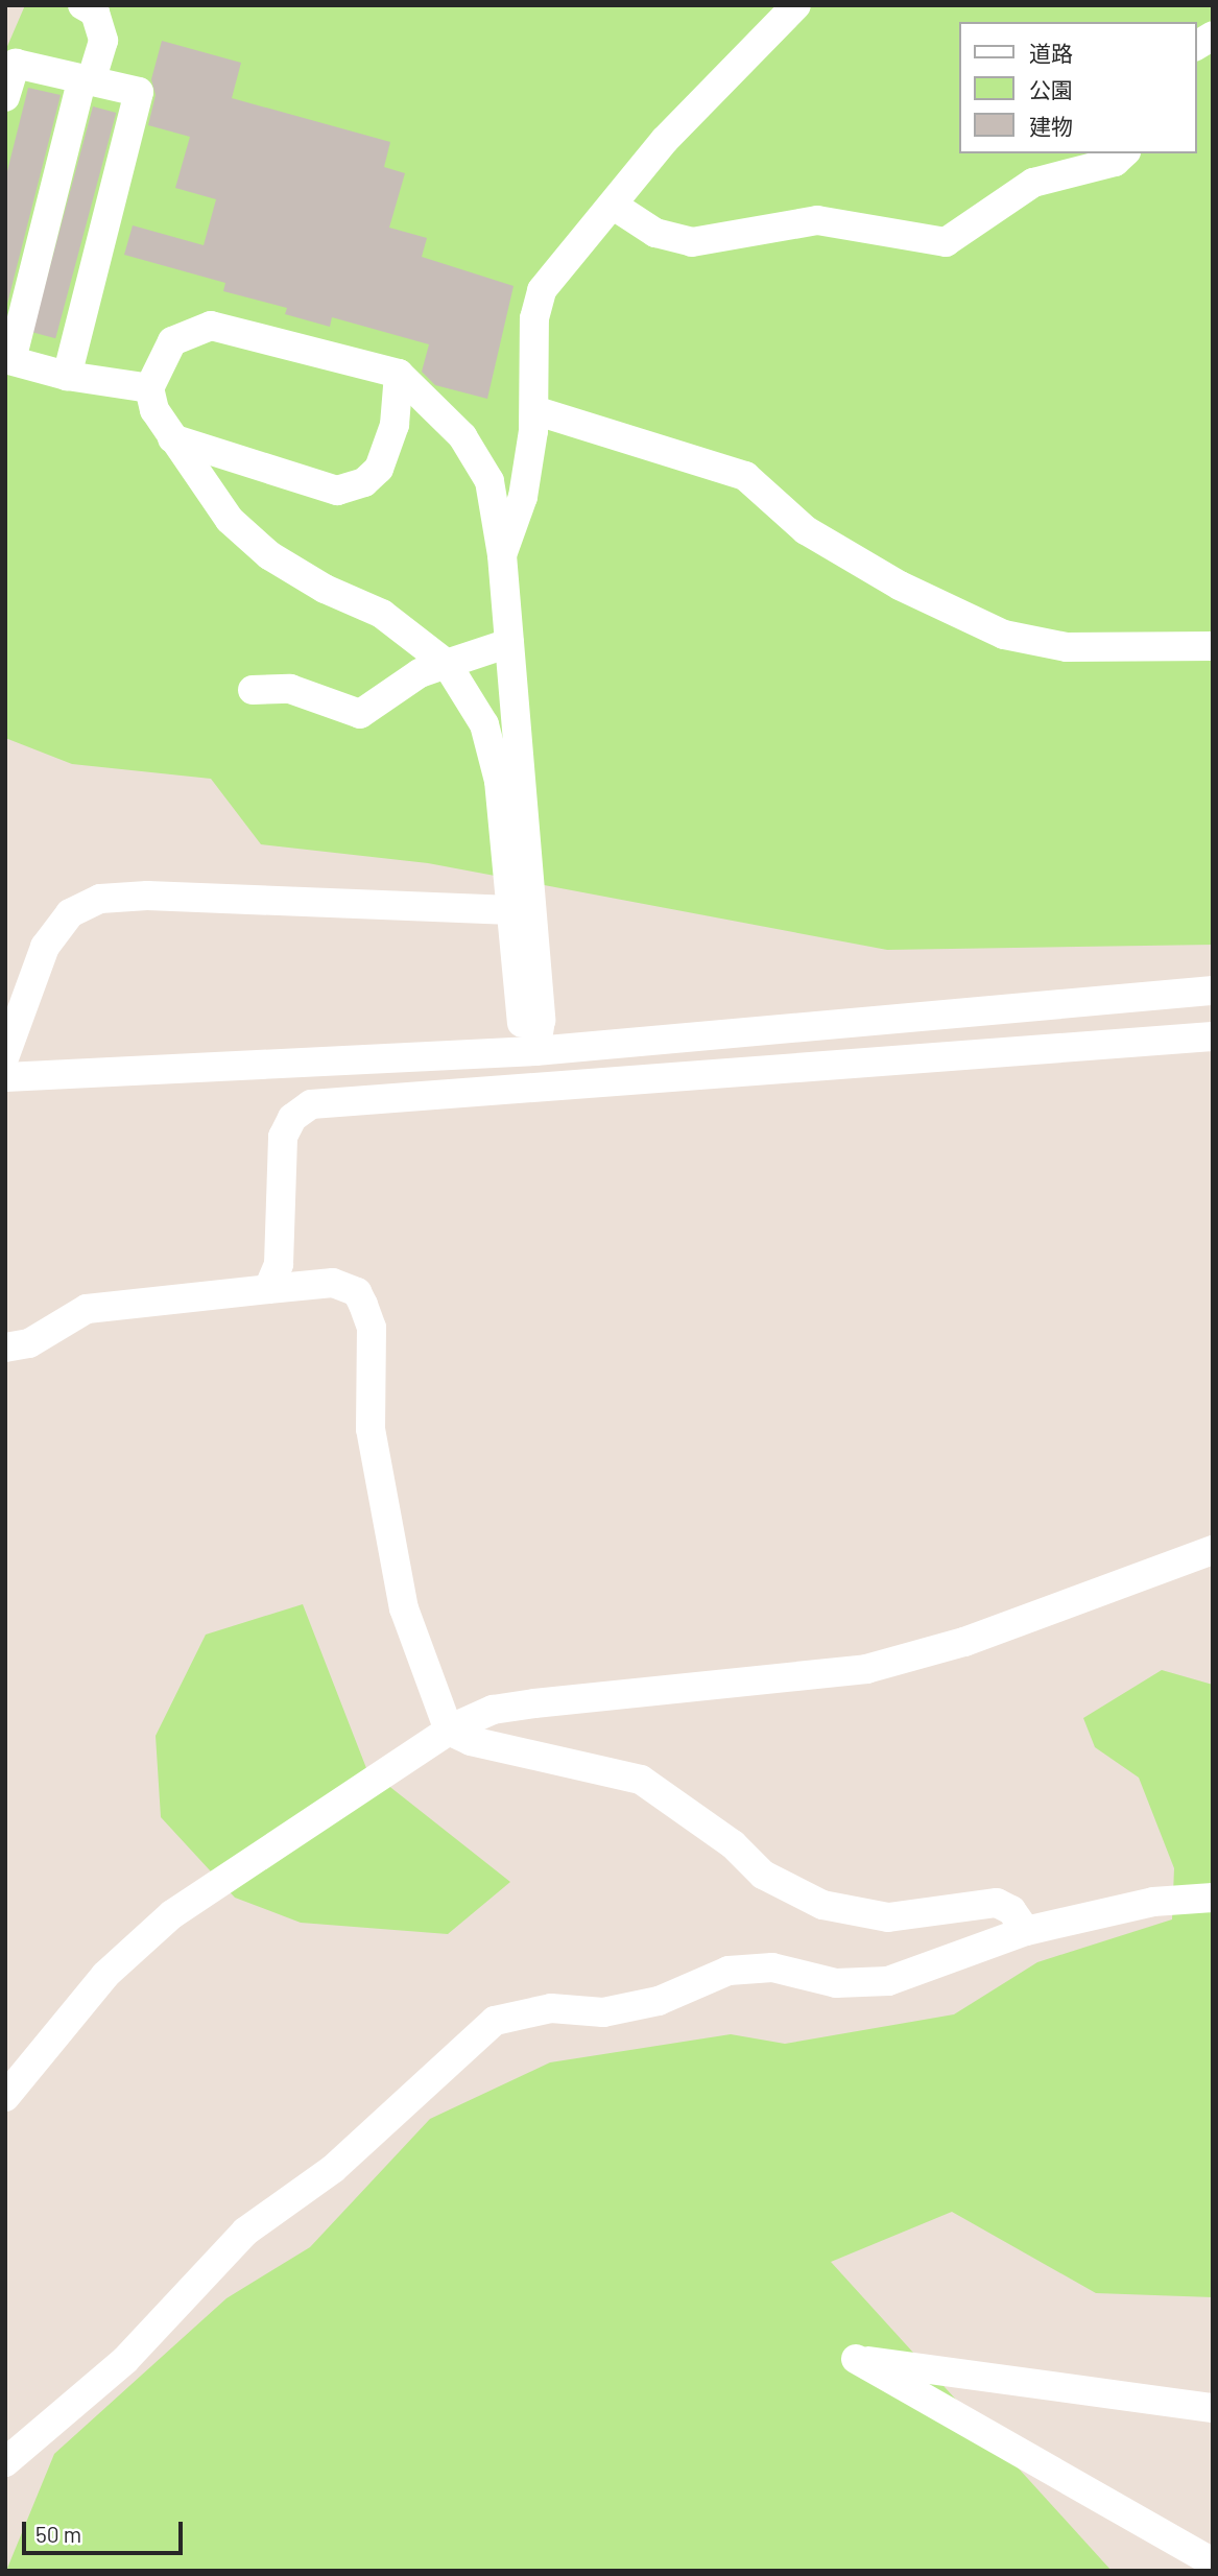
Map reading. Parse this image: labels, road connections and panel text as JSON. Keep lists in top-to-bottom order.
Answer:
{
  "legend": ["道路", "公園", "建物"],
  "scale_bar": "50 m"
}
